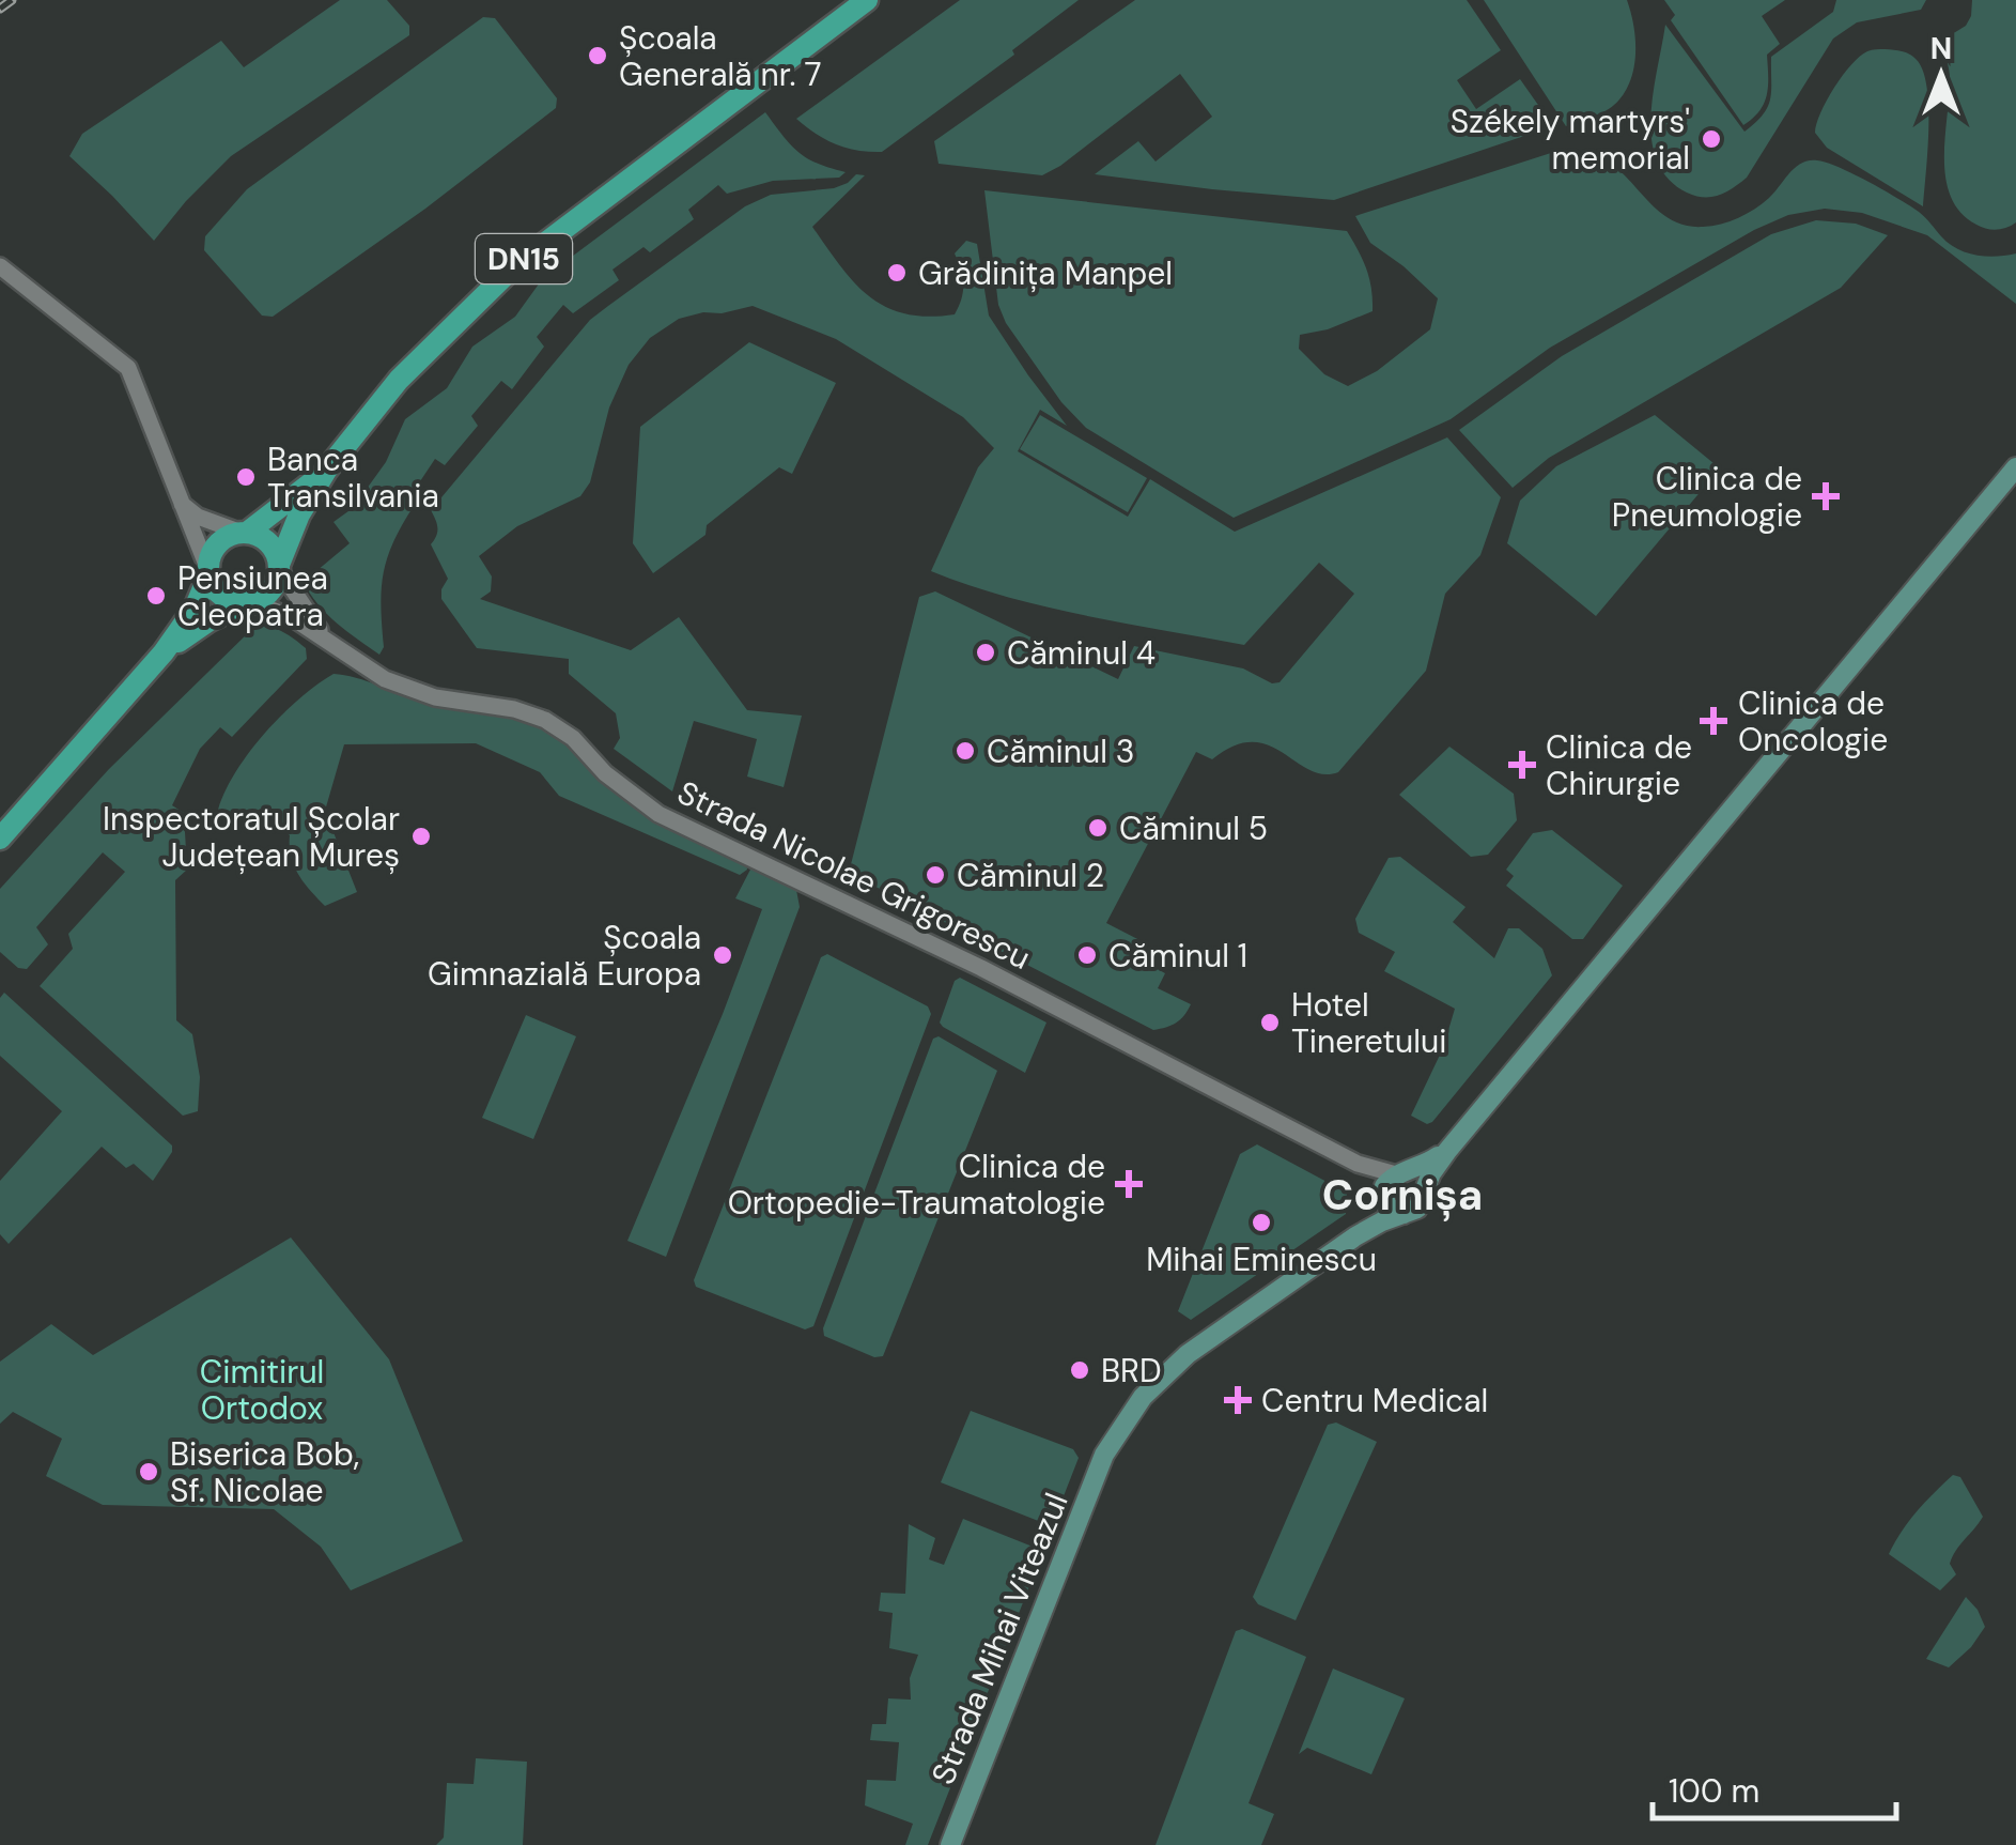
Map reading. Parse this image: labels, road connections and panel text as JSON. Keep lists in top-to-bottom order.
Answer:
{
  "streets": {
    "main road": ["DN15", "Strada Mihai Viteazul"],
    "street": ["Strada Nicolae Grigorescu"]
  },
  "crossings": [
    ["DN15", "Strada Nicolae Grigorescu"]
  ],
  "districts": ["Cornișa"],
  "parks": ["Cimitirul Ortodox"],
  "places": {
    "other": [
      "Școala Generală nr. 7",
      "Székely martyrs' memorial",
      "Grădinița Manpel",
      "Banca Transilvania",
      "Pensiunea Cleopatra",
      "Căminul 4",
      "Căminul 3",
      "Căminul 5",
      "Inspectoratul Școlar Județean Mureș",
      "Căminul 2",
      "Școala Gimnazială Europa",
      "Căminul 1",
      "Hotel Tineretului",
      "Mihai Eminescu",
      "BRD",
      "Biserica Bob, Sf. Nicolae"
    ],
    "health": [
      "Clinica de Pneumologie",
      "Clinica de Oncologie",
      "Clinica de Chirurgie",
      "Clinica de Ortopedie-Traumatologie",
      "Centru Medical"
    ]
  },
  "scale_bar": "100 m",
  "north": "top"
}
